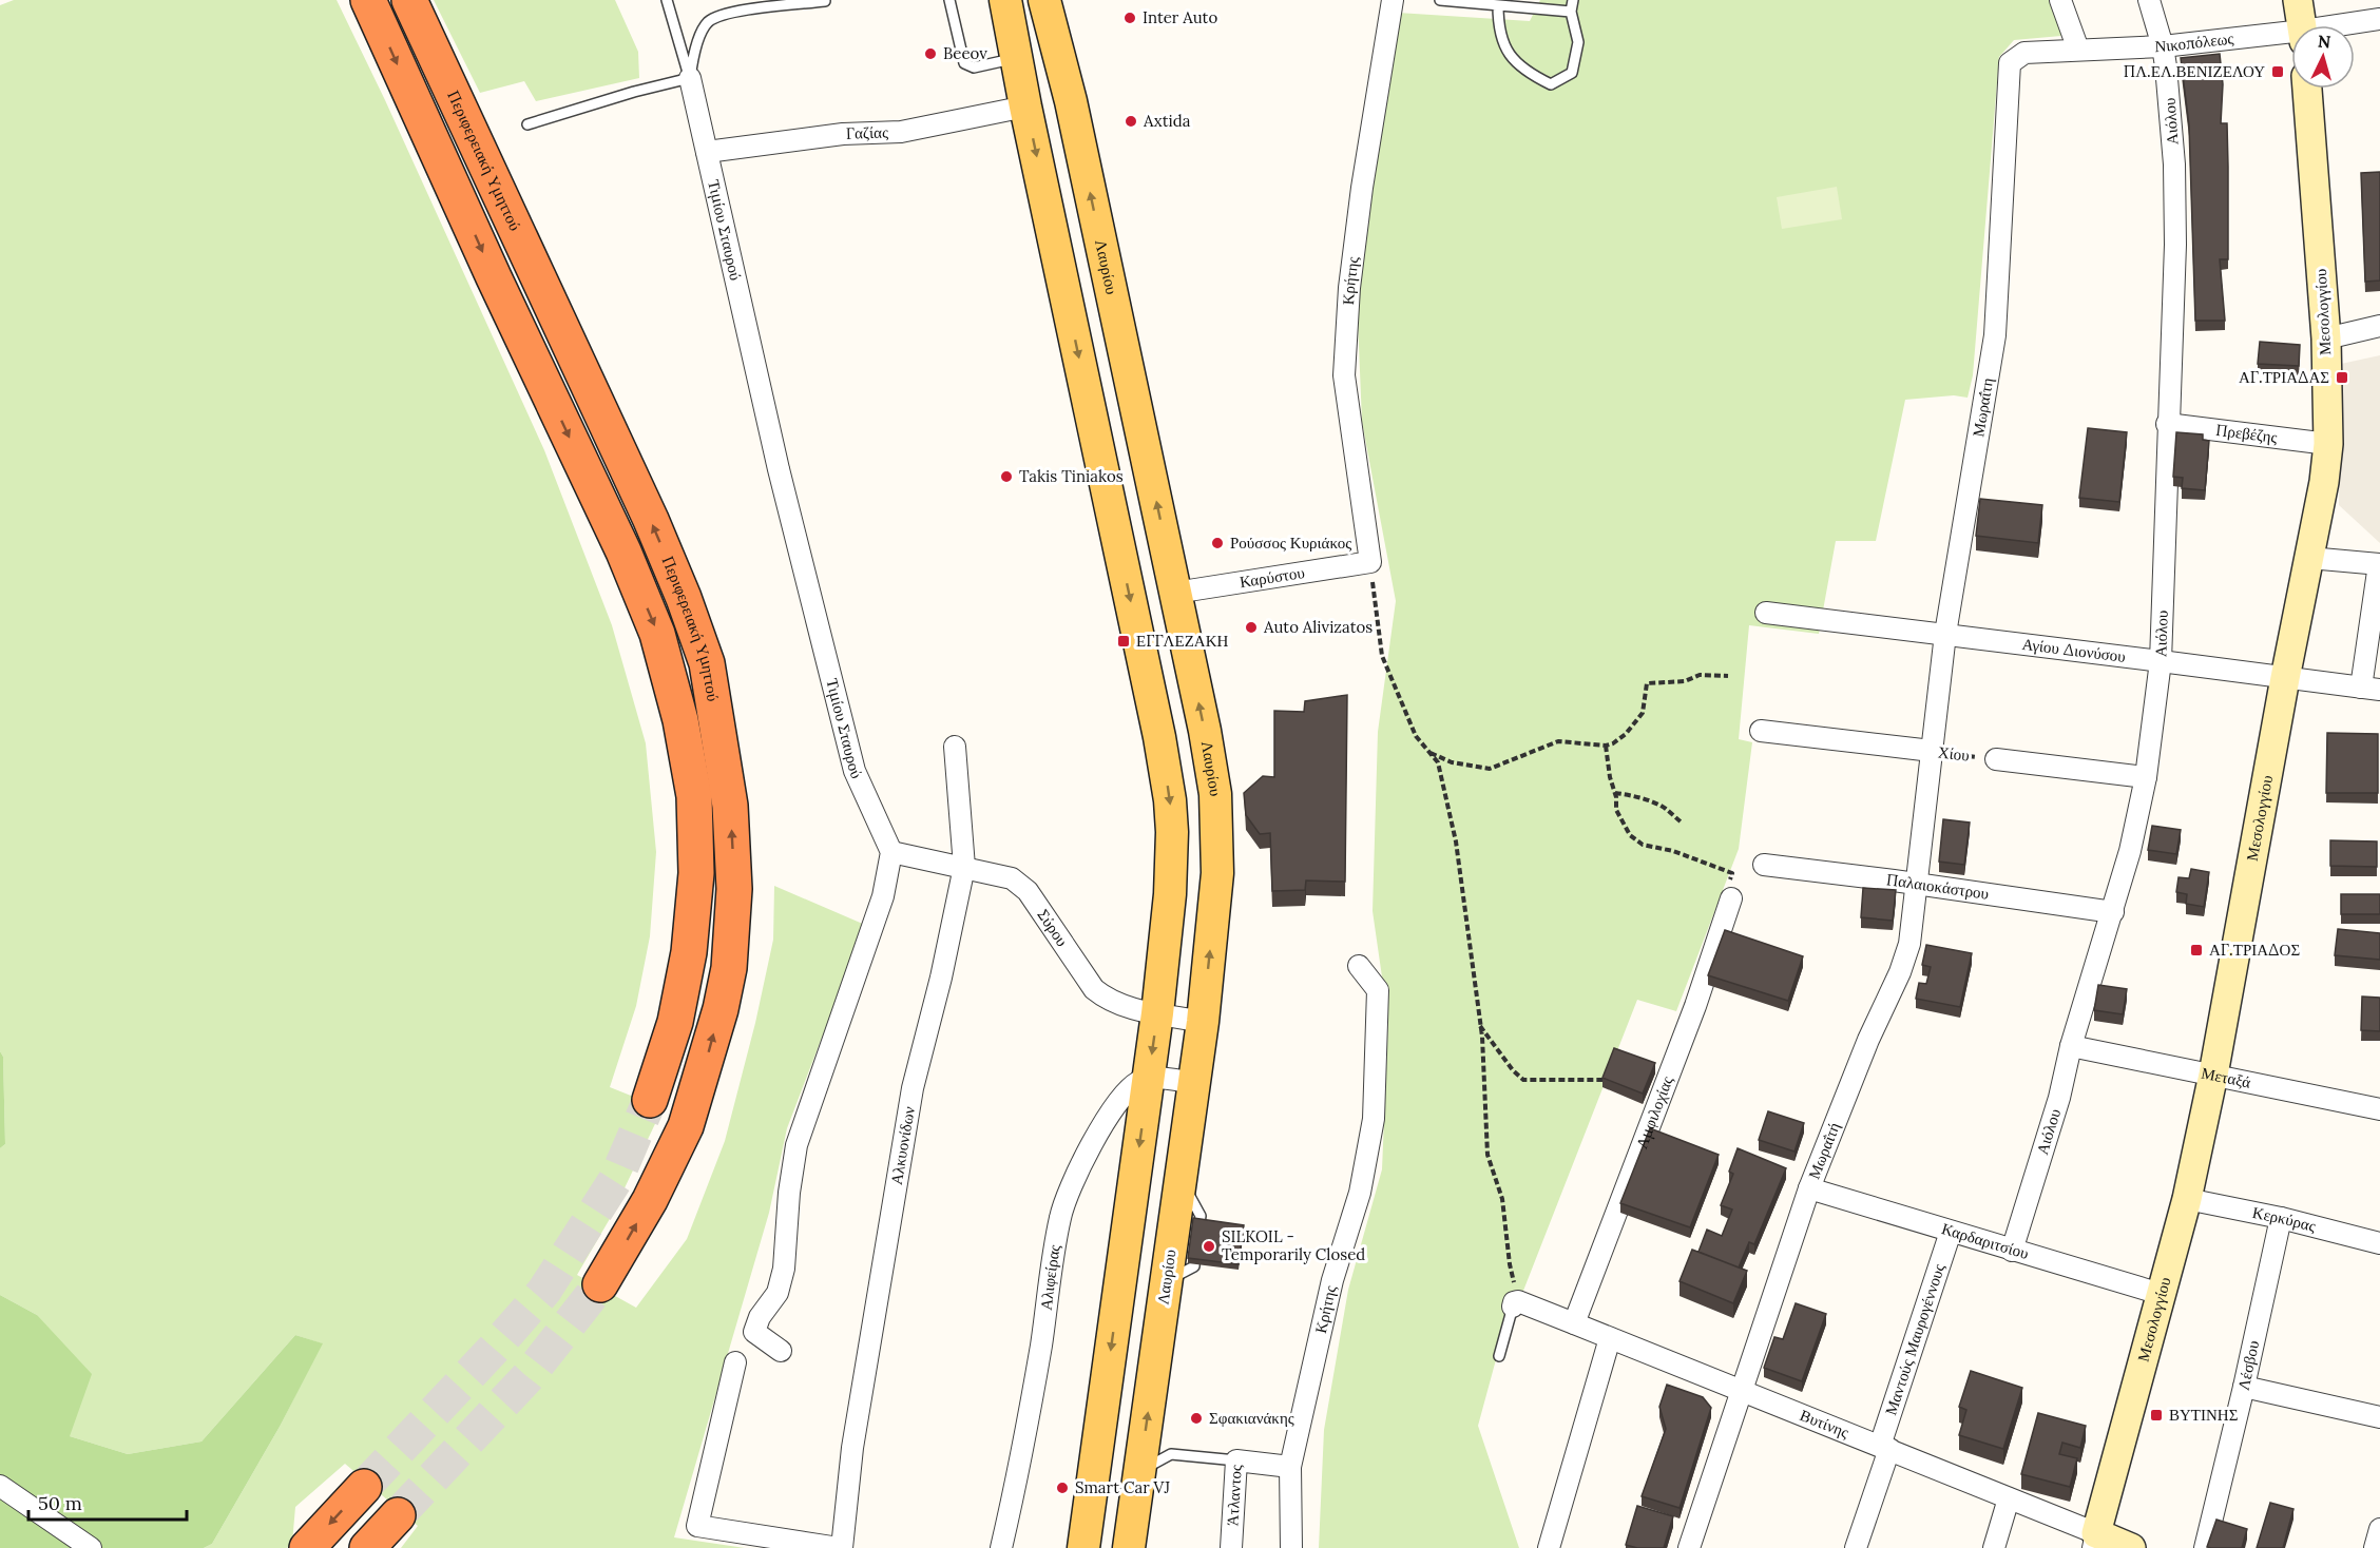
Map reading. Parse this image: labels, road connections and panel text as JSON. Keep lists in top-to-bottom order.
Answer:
{
  "streets": {
    "highway": ["Περιφερειακή Υμηττού"],
    "main road": ["Λαυρίου"],
    "street": [
      "Νικοπόλεως",
      "Αιόλου",
      "Γαζίας",
      "Τιμίου Σταυρού",
      "Κρήτης",
      "Μεσολογγίου",
      "Μωραΐτη",
      "Πρεβέζης",
      "Καρύστου",
      "Αγίου Διονύσου",
      "Χίου",
      "Παλαιοκάστρου",
      "Σύρου",
      "Μεταξά",
      "Αμφιλοχίας",
      "Αλκυονίδων",
      "Μωραΐτή",
      "Κερκύρας",
      "Καρδαριτσίου",
      "Αλιφείρας",
      "Μαντούς Μαυρογέννους",
      "Λέσβου",
      "Βυτίνης",
      "Άτλαντος"
    ]
  },
  "crossings": [
    ["Νικοπόλεως", "Αιόλου"],
    ["Νικοπόλεως", "Μωραΐτη"],
    ["Αιόλου", "Πρεβέζης"],
    ["Αιόλου", "Αγίου Διονύσου"],
    ["Αιόλου", "Παλαιοκάστρου"],
    ["Αιόλου", "Μεταξά"],
    ["Αιόλου", "Καρδαριτσίου"],
    ["Γαζίας", "Τιμίου Σταυρού"],
    ["Τιμίου Σταυρού", "Σύρου"],
    ["Λαυρίου", "Καρύστου"],
    ["Λαυρίου", "Σύρου"],
    ["Κρήτης", "Καρύστου"],
    ["Κρήτης", "Άτλαντος"],
    ["Μεσολογγίου", "Πρεβέζης"],
    ["Μεσολογγίου", "Αγίου Διονύσου"],
    ["Μεσολογγίου", "Μεταξά"],
    ["Μεσολογγίου", "Κερκύρας"],
    ["Μεσολογγίου", "Καρδαριτσίου"],
    ["Μεσολογγίου", "Βυτίνης"],
    ["Μωραΐτη", "Αγίου Διονύσου"],
    ["Μωραΐτη", "Χίου"],
    ["Μωραΐτη", "Μωραΐτή"],
    ["Χίου", "Μωραΐτή"],
    ["Παλαιοκάστρου", "Μωραΐτή"],
    ["Σύρου", "Αλκυονίδων"],
    ["Αμφιλοχίας", "Βυτίνης"],
    ["Μωραΐτή", "Καρδαριτσίου"],
    ["Μωραΐτή", "Βυτίνης"],
    ["Κερκύρας", "Λέσβου"],
    ["Καρδαριτσίου", "Μαντούς Μαυρογέννους"],
    ["Μαντούς Μαυρογέννους", "Βυτίνης"]
  ],
  "places": {
    "other": [
      "Inter Auto",
      "Beeov",
      "Axtida",
      "Takis Tiniakos",
      "Ρούσσος Κυριάκος",
      "Auto Alivizatos",
      "SILKOIL - Temporarily Closed",
      "Σφακιανάκης",
      "Smart Car VJ"
    ],
    "transit": [
      "ΠΛ.ΕΛ.ΒΕΝΙΖΕΛΟΥ",
      "ΑΓ.ΤΡΙΑΔΑΣ",
      "ΕΓΓΛΕΖΑΚΗ",
      "ΑΓ.ΤΡΙΑΔΟΣ",
      "ΒΥΤΙΝΗΣ"
    ]
  },
  "scale_bar": "50 m",
  "north": "top"
}
